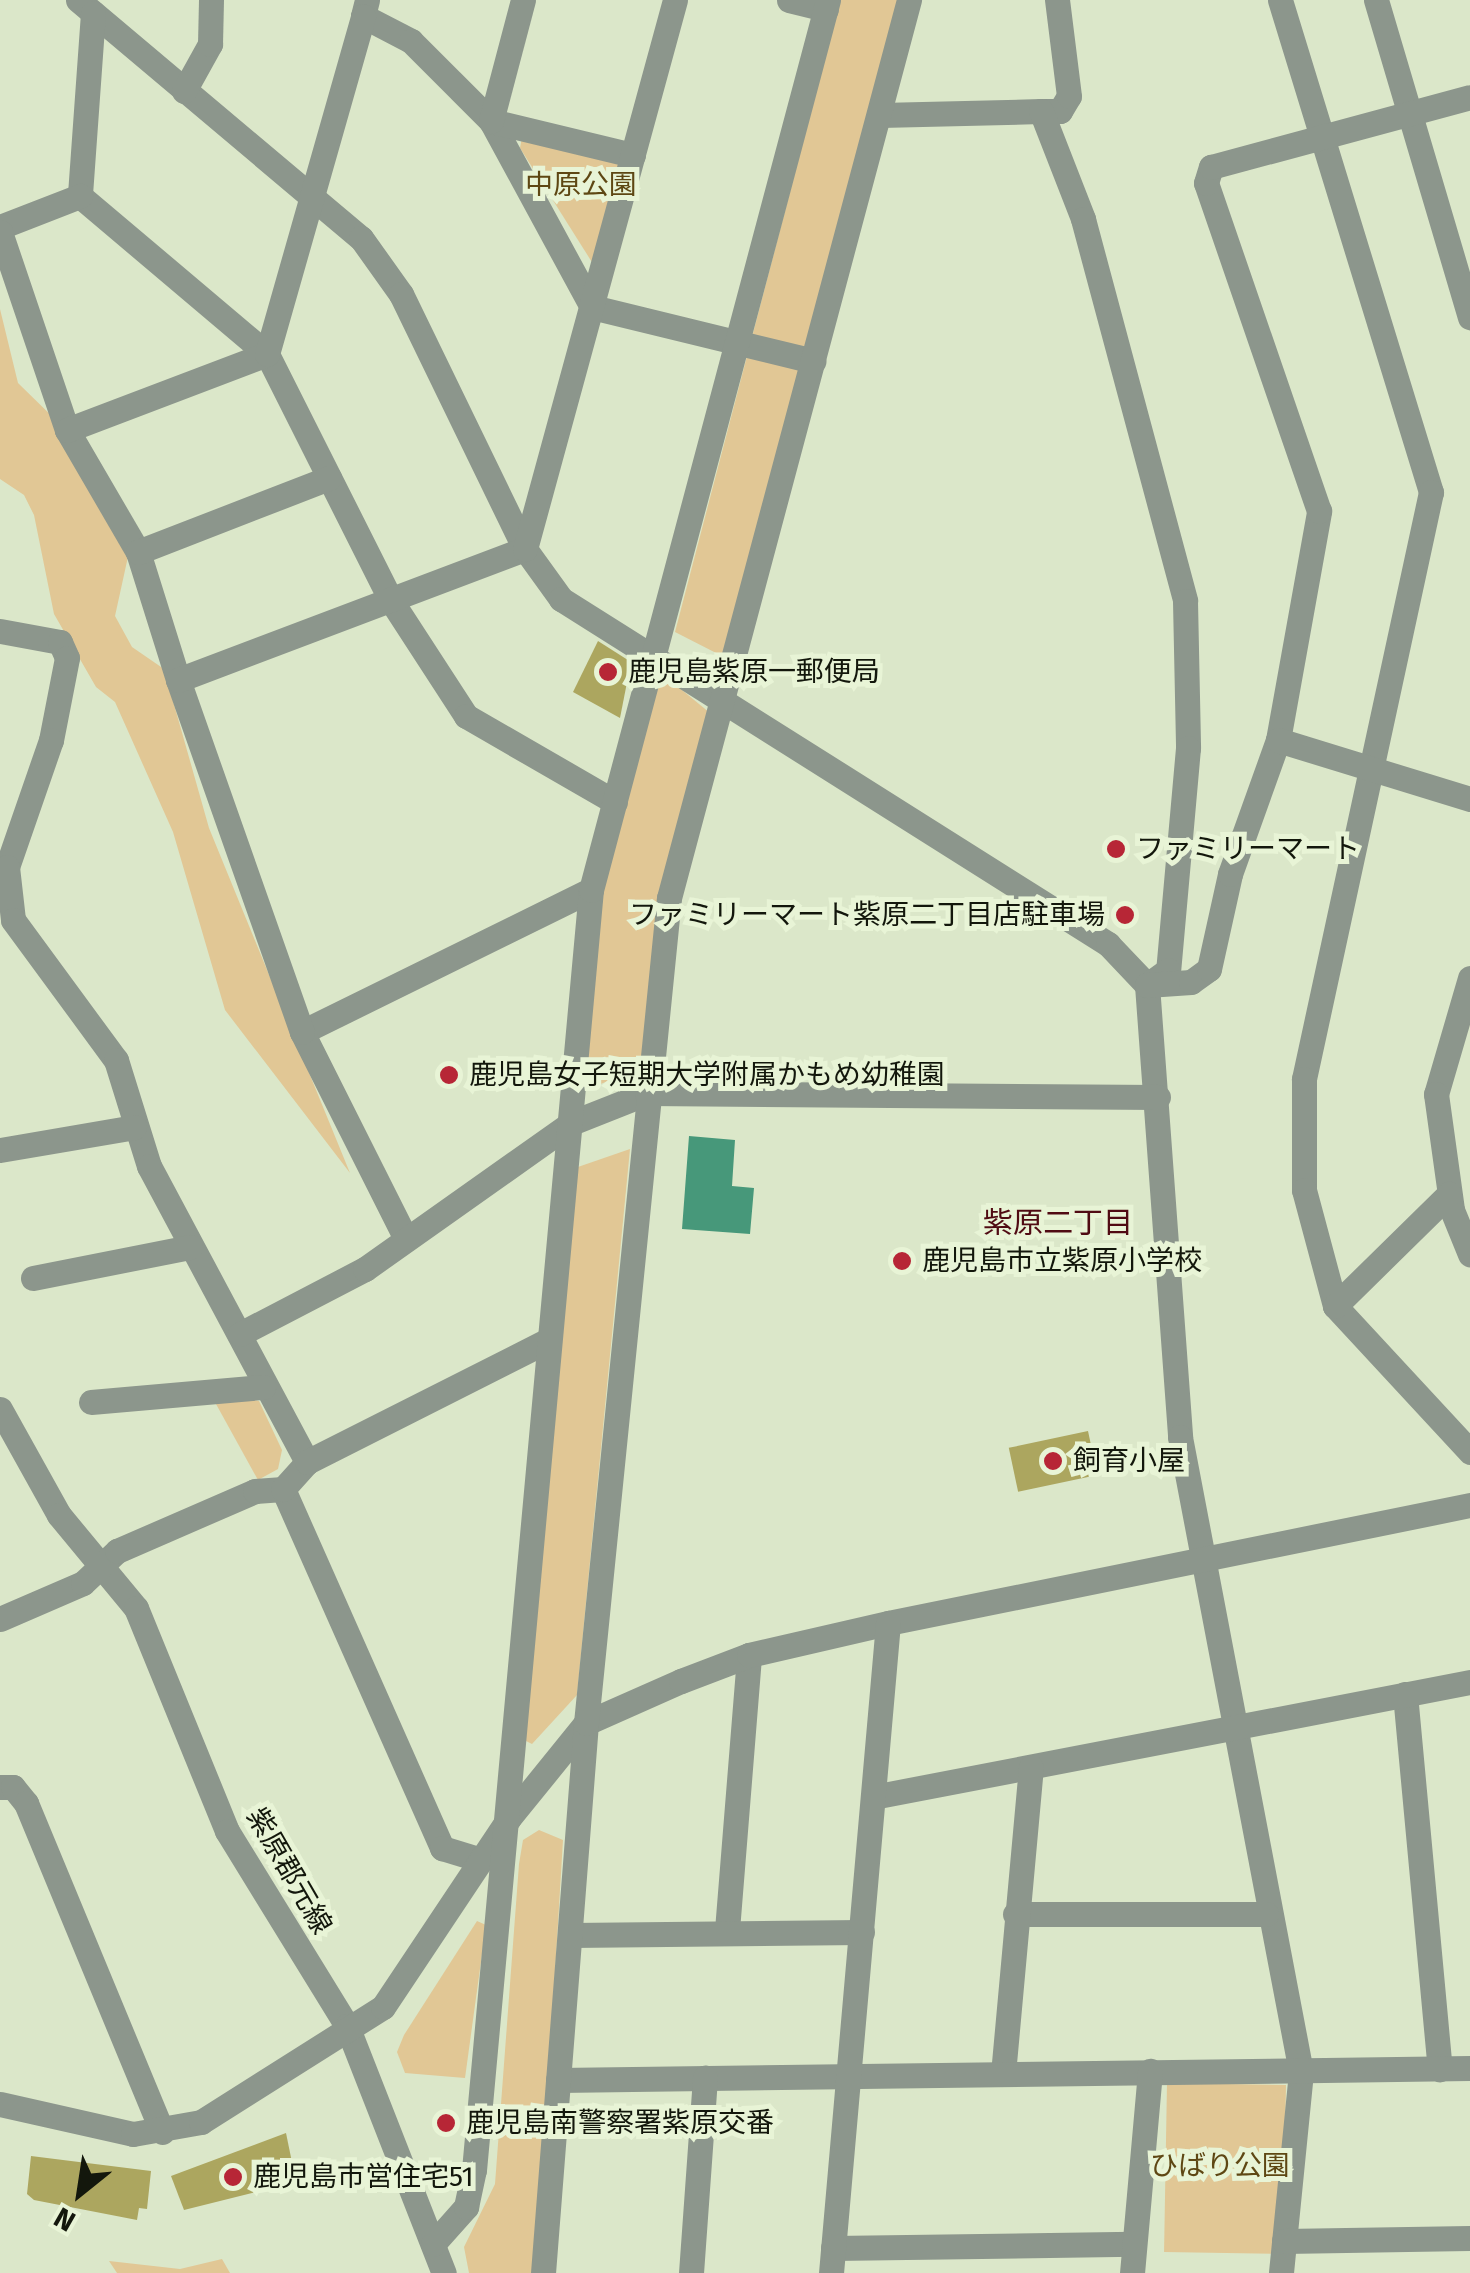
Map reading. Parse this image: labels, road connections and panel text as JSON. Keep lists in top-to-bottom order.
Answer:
{
  "streets": {
    "street": ["紫原郡元線"]
  },
  "districts": ["紫原二丁目"],
  "parks": ["中原公園", "ひばり公園"],
  "places": [
    "鹿児島紫原一郵便局",
    "ファミリーマート",
    "ファミリーマート紫原二丁目店駐車場",
    "鹿児島女子短期大学附属かもめ幼稚園",
    "鹿児島市立紫原小学校",
    "飼育小屋",
    "鹿児島南警察署紫原交番",
    "鹿児島市営住宅51"
  ],
  "north": "bottom left"
}
